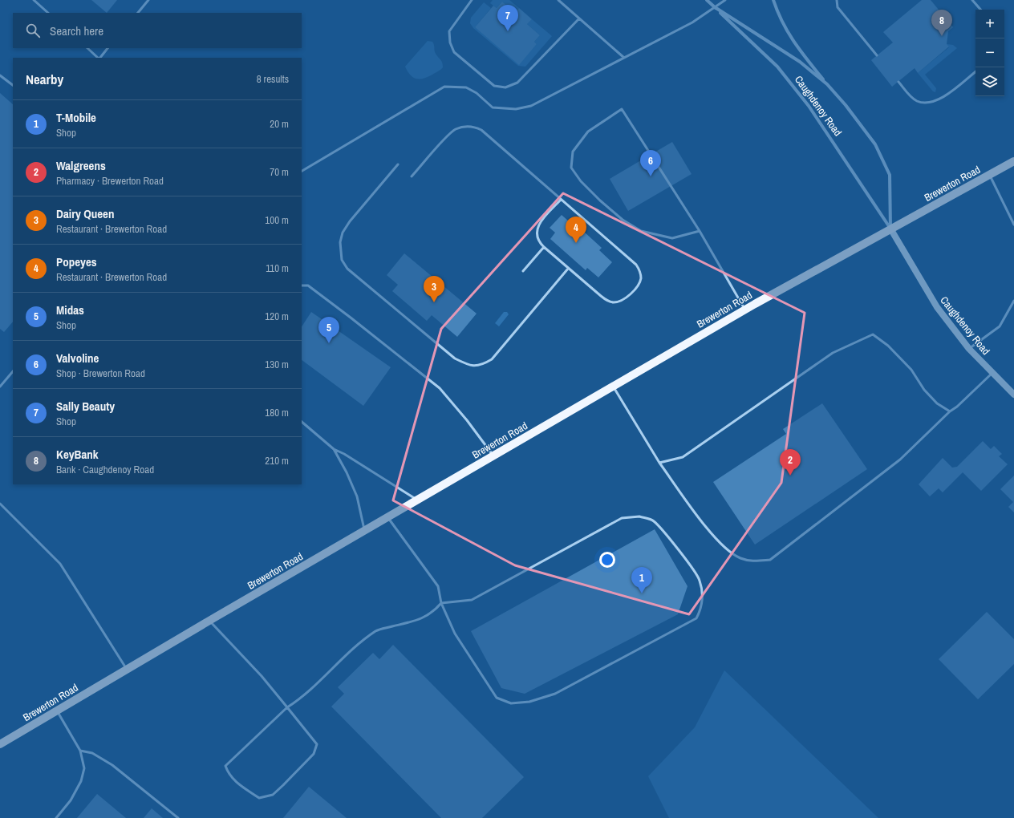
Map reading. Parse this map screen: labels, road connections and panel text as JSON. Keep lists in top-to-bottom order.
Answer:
{
  "streets": {
    "main road": ["Brewerton Road"],
    "street": ["Caughdenoy Road"]
  },
  "crossings": [
    ["Caughdenoy Road", "Brewerton Road"]
  ],
  "page": {
    "pins": [
      "7",
      "8",
      "6",
      "4",
      "3",
      "5",
      "2",
      "1"
    ],
    "map_buttons": ["+", "−"],
    "search": "Search here",
    "heading": ["Nearby", "8 results"],
    "list": [
      {
        "mark": "1",
        "name": "T-Mobile",
        "note": "Shop",
        "value": "20 m"
      },
      {
        "mark": "2",
        "name": "Walgreens",
        "note": "Pharmacy · Brewerton Road",
        "value": "70 m"
      },
      {
        "mark": "3",
        "name": "Dairy Queen",
        "note": "Restaurant · Brewerton Road",
        "value": "100 m"
      },
      {
        "mark": "4",
        "name": "Popeyes",
        "note": "Restaurant · Brewerton Road",
        "value": "110 m"
      },
      {
        "mark": "5",
        "name": "Midas",
        "note": "Shop",
        "value": "120 m"
      },
      {
        "mark": "6",
        "name": "Valvoline",
        "note": "Shop · Brewerton Road",
        "value": "130 m"
      },
      {
        "mark": "7",
        "name": "Sally Beauty",
        "note": "Shop",
        "value": "180 m"
      },
      {
        "mark": "8",
        "name": "KeyBank",
        "note": "Bank · Caughdenoy Road",
        "value": "210 m"
      }
    ]
  }
}
